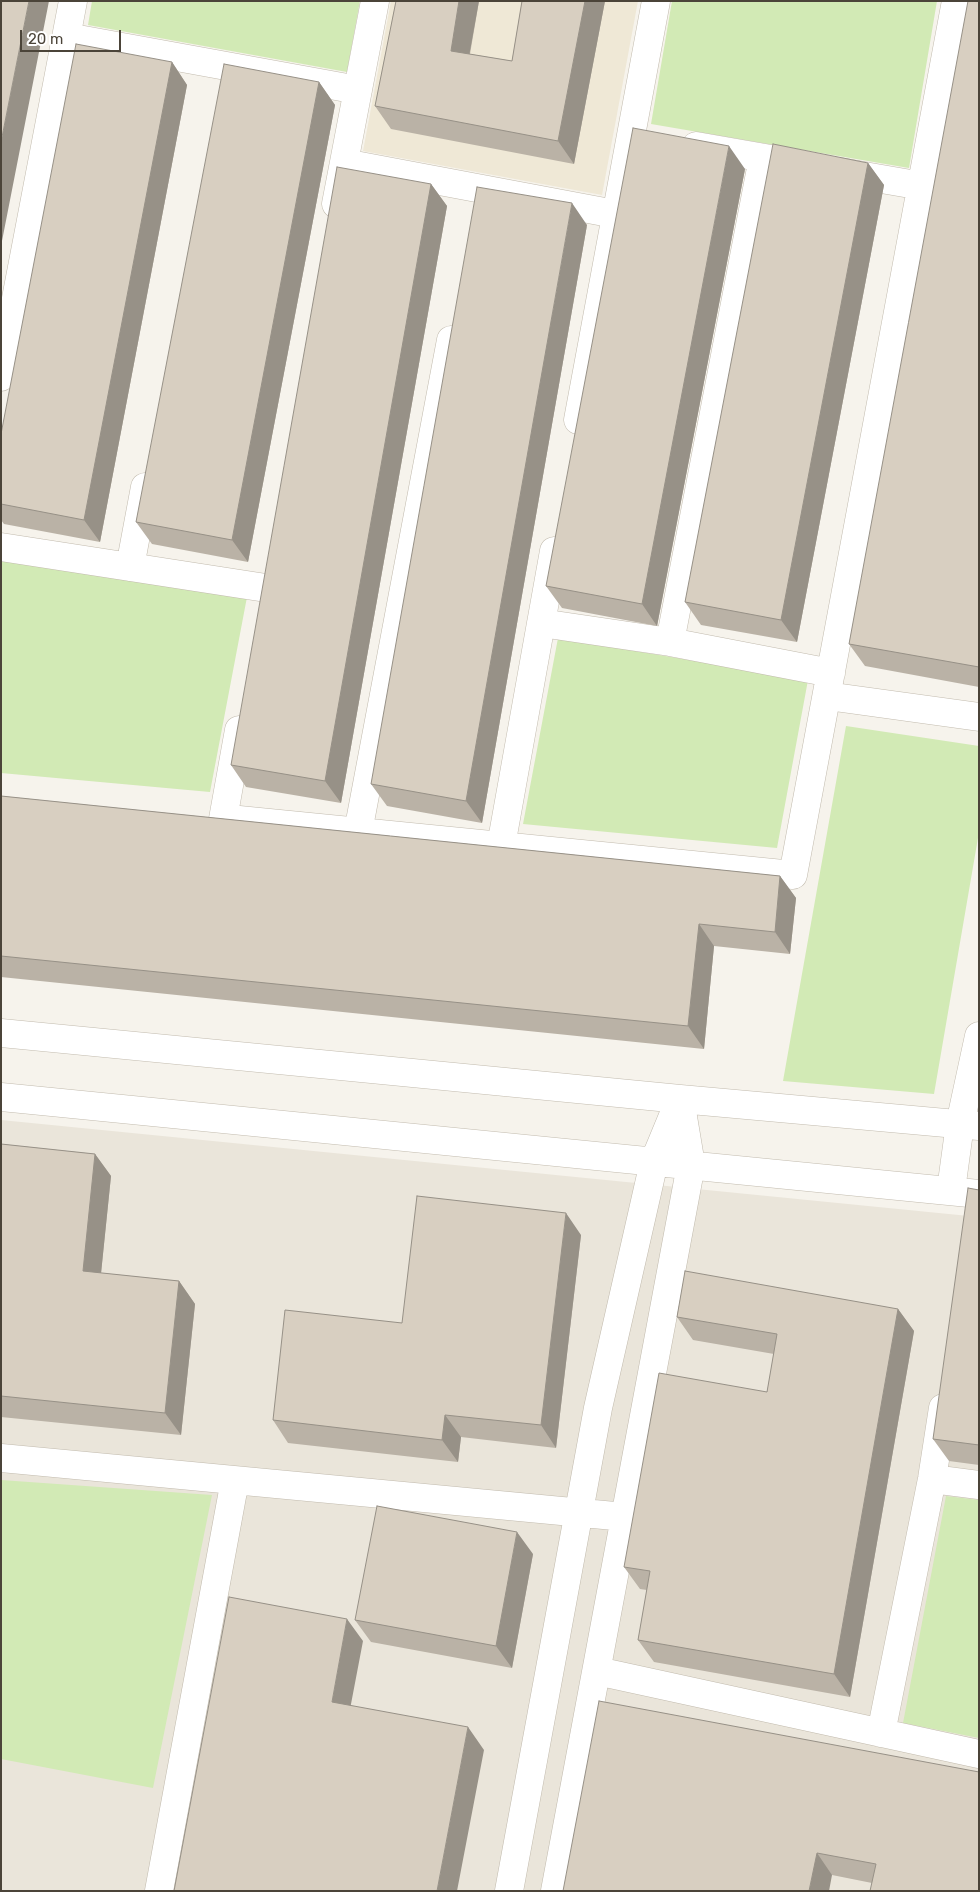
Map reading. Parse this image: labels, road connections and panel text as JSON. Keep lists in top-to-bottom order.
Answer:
{
  "scale_bar": "20 m"
}
